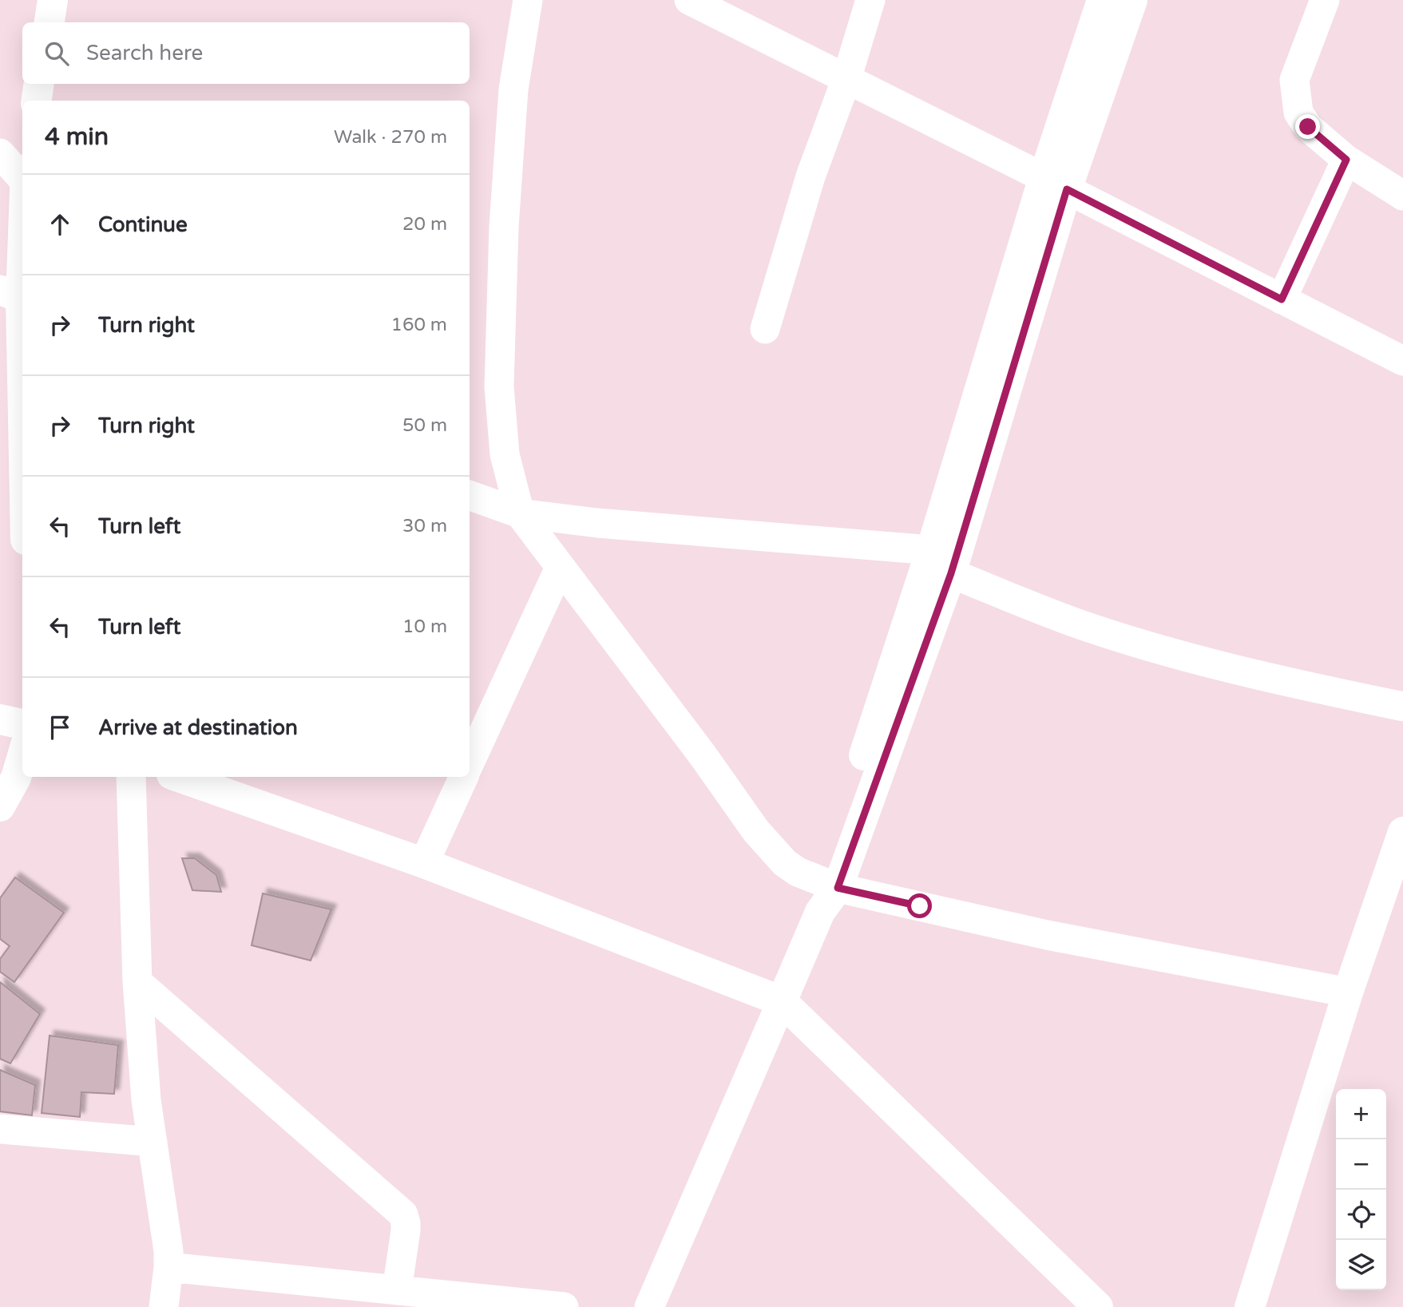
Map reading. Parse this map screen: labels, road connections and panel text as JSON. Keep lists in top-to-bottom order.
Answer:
{
  "page": {
    "search": "Search here",
    "heading": ["4 min", "Walk · 270 m"],
    "list": [
      ["Continue", "20 m"],
      ["Turn right", "160 m"],
      ["Turn right", "50 m"],
      ["Turn left", "30 m"],
      ["Turn left", "10 m"],
      "Arrive at destination"
    ],
    "map_buttons": ["+", "−"]
  }
}
